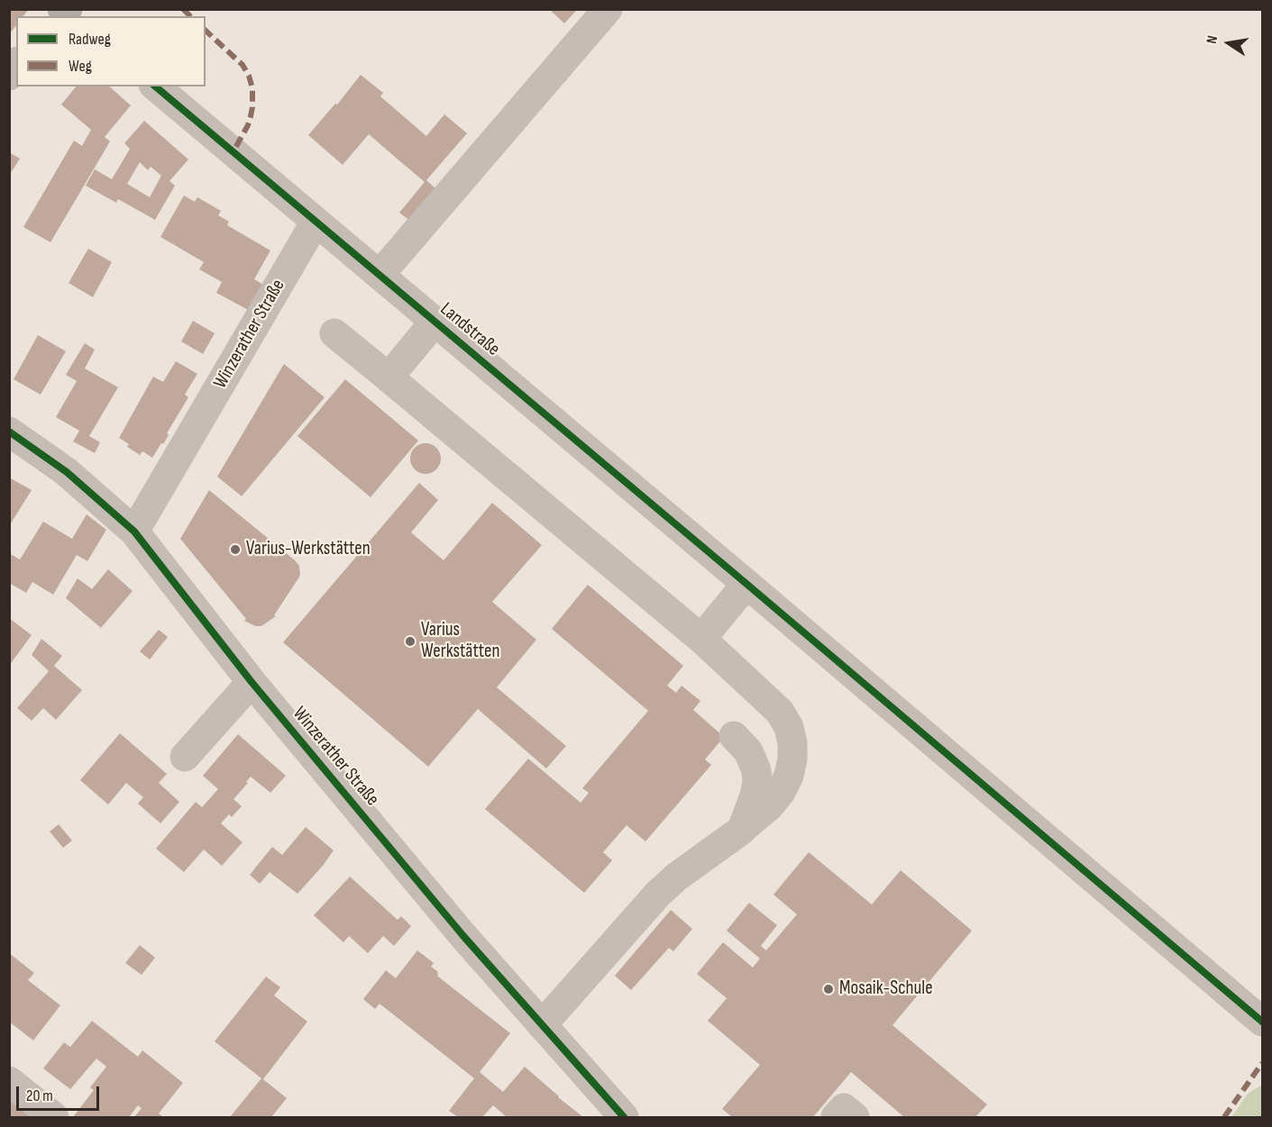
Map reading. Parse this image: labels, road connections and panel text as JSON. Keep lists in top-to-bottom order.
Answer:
{
  "streets": {
    "street": ["Landstraße", "Winzerather Straße"]
  },
  "crossings": [
    ["Landstraße", "Winzerather Straße"]
  ],
  "places": ["Varius-Werkstätten", "Varius Werkstätten", "Mosaik-Schule"],
  "legend": ["Radweg", "Weg"],
  "scale_bar": "20 m",
  "north": "left"
}
